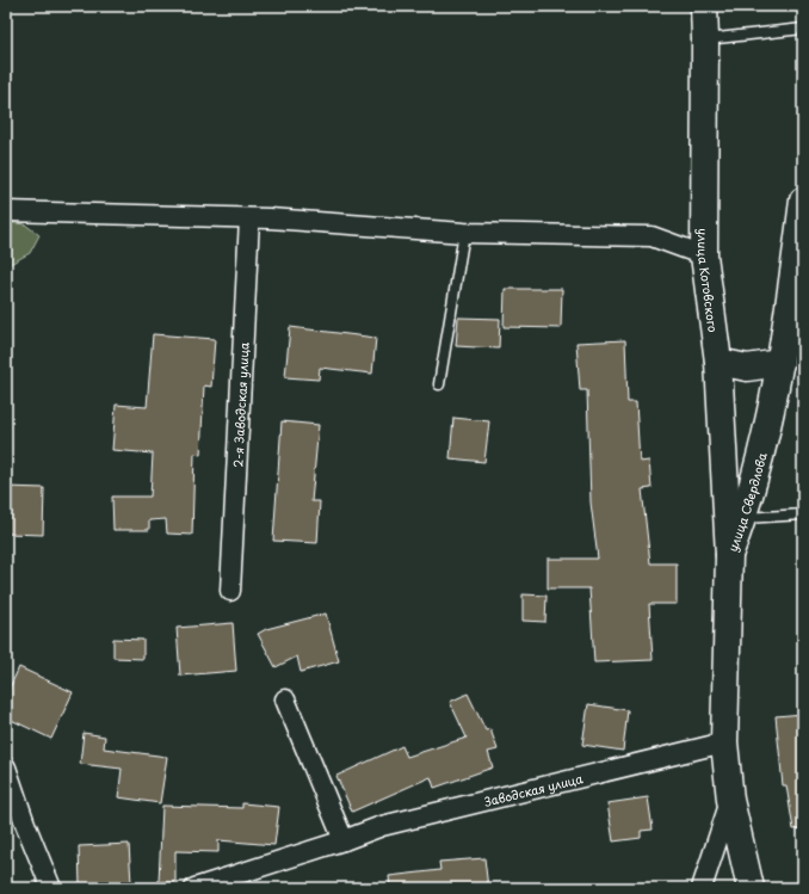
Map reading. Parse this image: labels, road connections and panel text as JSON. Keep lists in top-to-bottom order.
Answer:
{
  "streets": {
    "main road": ["улица Котовского", "улица Свердлова"],
    "street": ["2-я Заводская улица", "Заводская улица"]
  },
  "crossings": [
    ["улица Котовского", "улица Свердлова"],
    ["улица Свердлова", "Заводская улица"]
  ]
}
